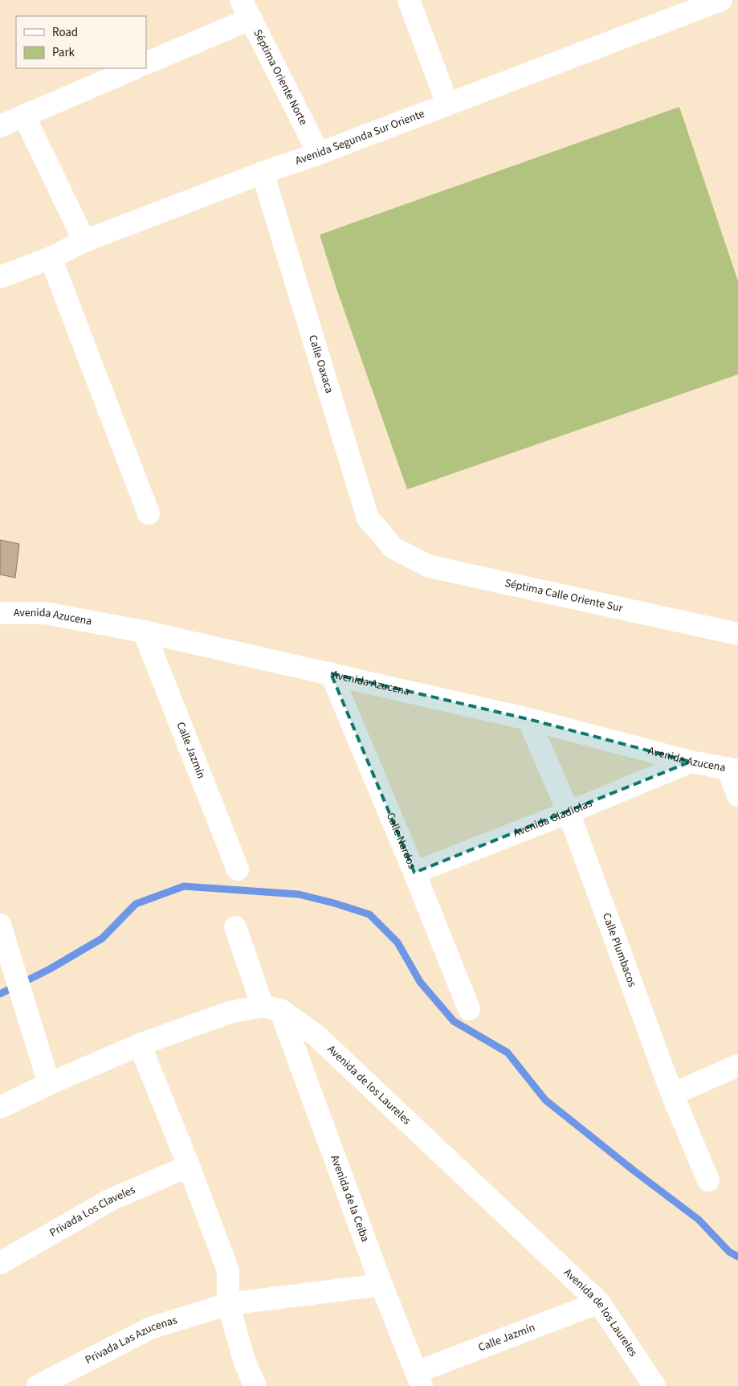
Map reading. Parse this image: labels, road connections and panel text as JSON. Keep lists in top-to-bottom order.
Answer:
{
  "streets": {
    "street": [
      "Séptima Oriente Norte",
      "Avenida Segunda Sur Oriente",
      "Calle Oaxaca",
      "Séptima Calle Oriente Sur",
      "Avenida Azucena",
      "Calle Jazmín",
      "Avenida Gladiolas",
      "Calle Nardos",
      "Calle Plumbacos",
      "Avenida de los Laureles",
      "Avenida de la Ceiba",
      "Privada Los Claveles",
      "Privada Las Azucenas"
    ]
  },
  "crossings": [
    ["Séptima Oriente Norte", "Avenida Segunda Sur Oriente"],
    ["Avenida Segunda Sur Oriente", "Calle Oaxaca"],
    ["Calle Oaxaca", "Séptima Calle Oriente Sur"],
    ["Avenida Azucena", "Calle Jazmín"],
    ["Avenida Azucena", "Avenida Gladiolas"],
    ["Avenida Azucena", "Calle Nardos"],
    ["Avenida Azucena", "Calle Plumbacos"],
    ["Calle Jazmín", "Avenida de los Laureles"],
    ["Calle Jazmín", "Avenida de la Ceiba"],
    ["Avenida Gladiolas", "Calle Nardos"],
    ["Avenida Gladiolas", "Calle Plumbacos"],
    ["Avenida de los Laureles", "Avenida de la Ceiba"]
  ],
  "legend": ["Road", "Park"]
}
